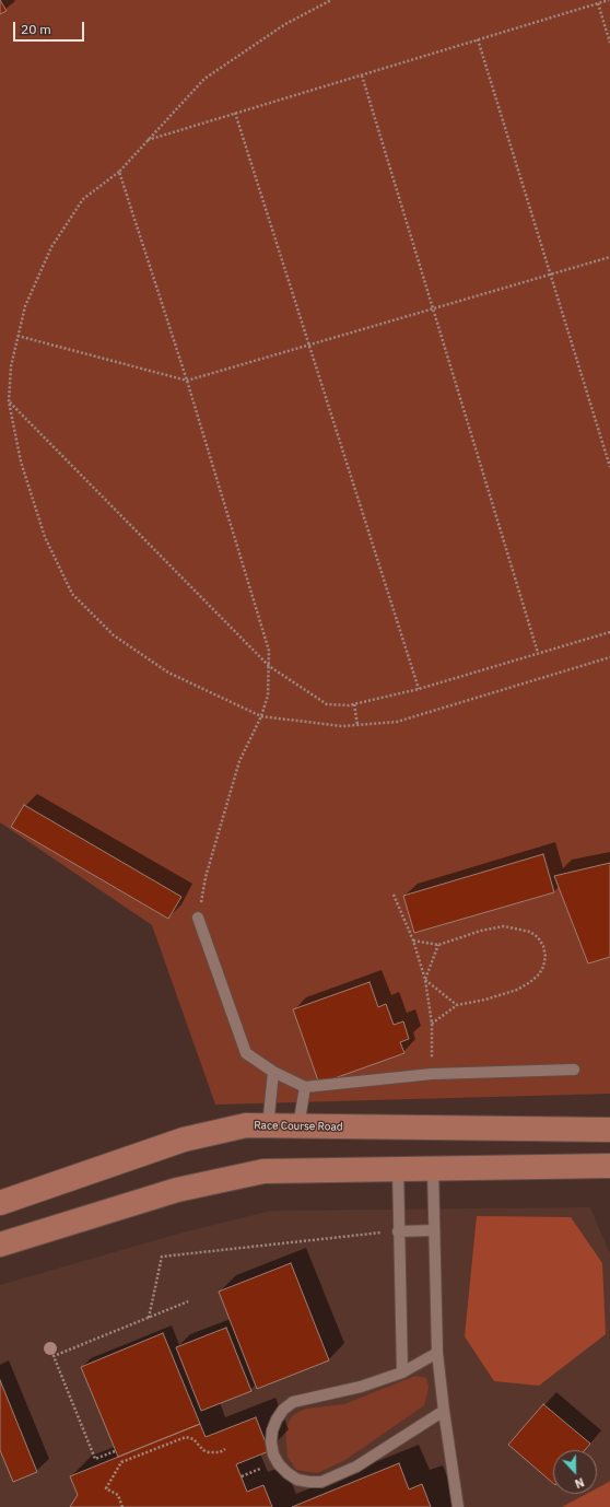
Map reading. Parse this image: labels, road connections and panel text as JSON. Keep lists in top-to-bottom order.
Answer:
{
  "streets": {
    "main road": ["Race Course Road"]
  },
  "scale_bar": "20 m",
  "north": "bottom"
}
